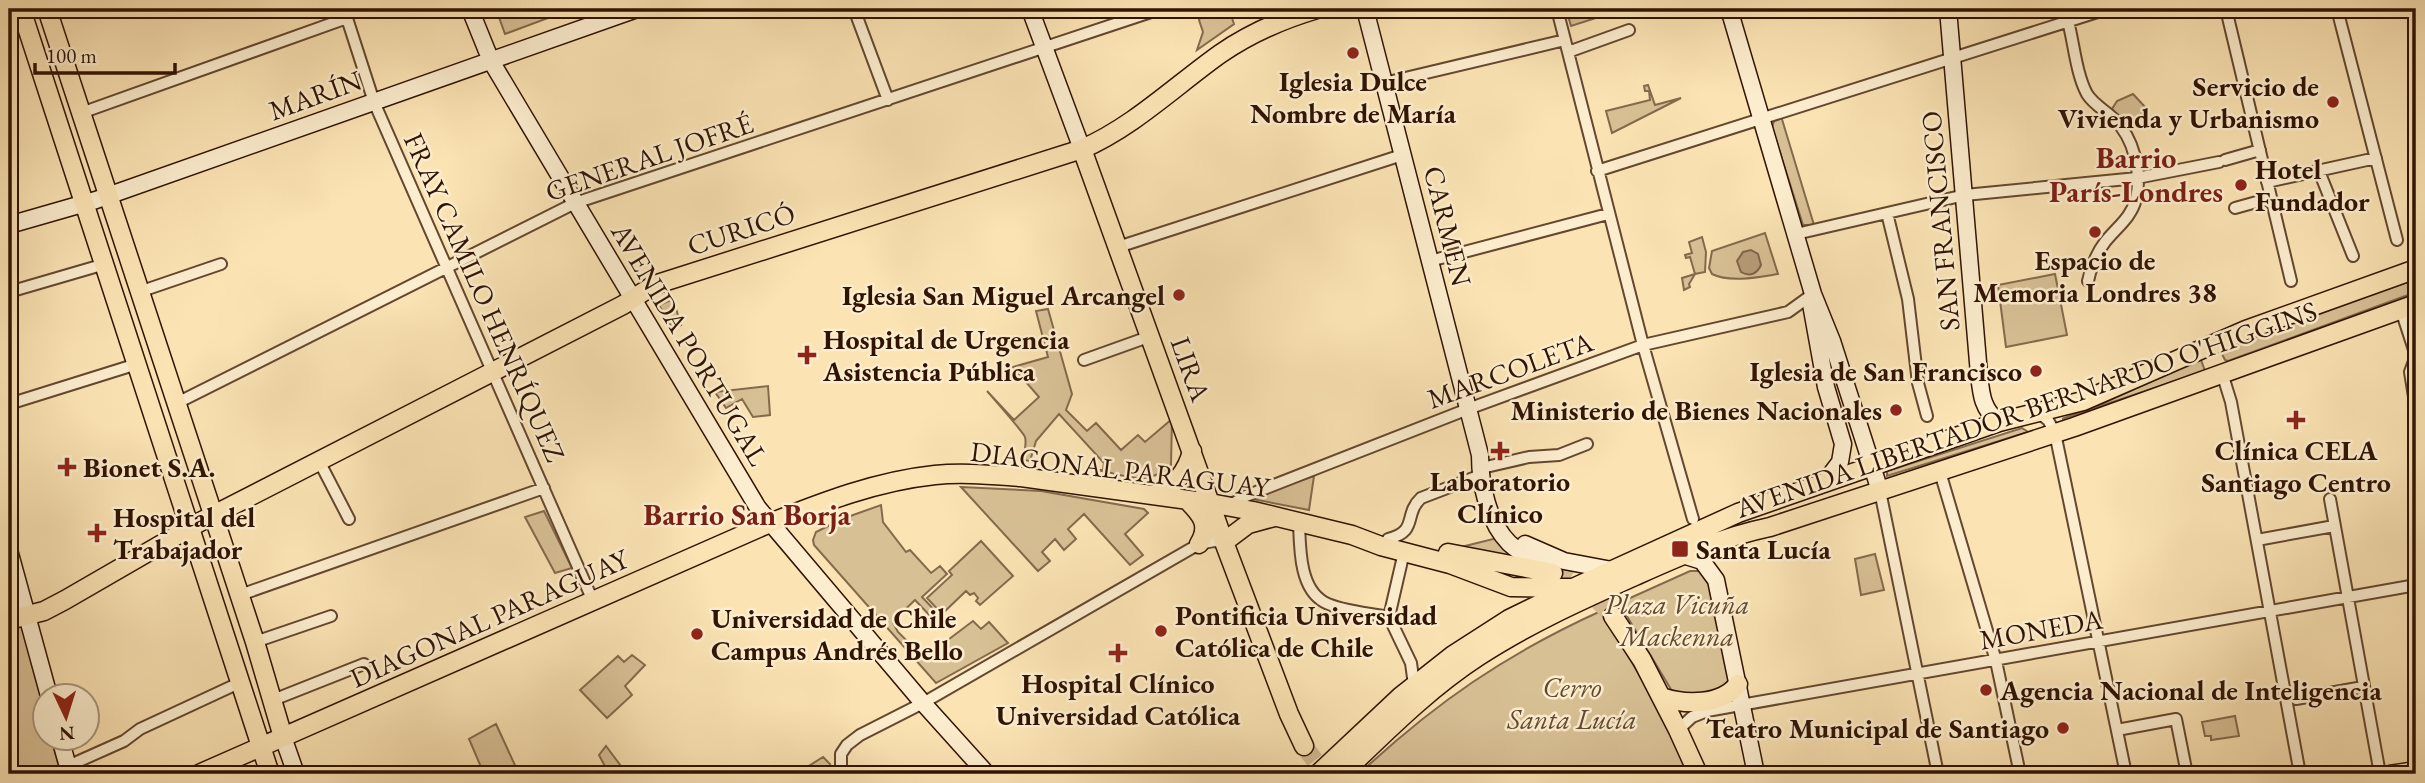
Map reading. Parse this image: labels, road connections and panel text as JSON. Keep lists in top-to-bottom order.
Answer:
{
  "streets": {
    "main road": [
      "MARÍN",
      "SAN FRANCISCO",
      "CARMEN",
      "CURICÓ",
      "AVENIDA PORTUGAL",
      "LIRA",
      "AVENIDA LIBERTADOR BERNARDO O'HIGGINS",
      "DIAGONAL PARAGUAY"
    ],
    "street": [
      "GENERAL JOFRÉ",
      "FRAY CAMILO HENRÍQUEZ",
      "MARCOLETA",
      "MONEDA"
    ]
  },
  "crossings": [
    ["MARÍN", "FRAY CAMILO HENRÍQUEZ"],
    ["MARÍN", "AVENIDA PORTUGAL"],
    ["GENERAL JOFRÉ", "FRAY CAMILO HENRÍQUEZ"],
    ["GENERAL JOFRÉ", "AVENIDA PORTUGAL"],
    ["GENERAL JOFRÉ", "LIRA"],
    ["SAN FRANCISCO", "AVENIDA LIBERTADOR BERNARDO O'HIGGINS"],
    ["CARMEN", "MARCOLETA"],
    ["CARMEN", "AVENIDA LIBERTADOR BERNARDO O'HIGGINS"],
    ["CARMEN", "DIAGONAL PARAGUAY"],
    ["CURICÓ", "FRAY CAMILO HENRÍQUEZ"],
    ["CURICÓ", "AVENIDA PORTUGAL"],
    ["CURICÓ", "LIRA"],
    ["FRAY CAMILO HENRÍQUEZ", "DIAGONAL PARAGUAY"],
    ["AVENIDA PORTUGAL", "DIAGONAL PARAGUAY"],
    ["LIRA", "MARCOLETA"],
    ["LIRA", "DIAGONAL PARAGUAY"],
    ["MARCOLETA", "DIAGONAL PARAGUAY"],
    ["AVENIDA LIBERTADOR BERNARDO O'HIGGINS", "DIAGONAL PARAGUAY"]
  ],
  "districts": ["Barrio París-Londres", "Barrio San Borja"],
  "parks": ["Plaza Vicuña Mackenna", "Cerro Santa Lucía"],
  "places": {
    "other": [
      "Iglesia Dulce Nombre de María",
      "Servicio de Vivienda y Urbanismo",
      "Hotel Fundador",
      "Espacio de Memoria Londres 38",
      "Iglesia San Miguel Arcangel",
      "Iglesia de San Francisco",
      "Ministerio de Bienes Nacionales",
      "Pontificia Universidad Católica de Chile",
      "Universidad de Chile Campus Andrés Bello",
      "Agencia Nacional de Inteligencia",
      "Teatro Municipal de Santiago"
    ],
    "health": [
      "Hospital de Urgencia Asistencia Pública",
      "Clínica CELA Santiago Centro",
      "Laboratorio Clínico",
      "Bionet S.A.",
      "Hospital del Trabajador",
      "Hospital Clínico Universidad Católica"
    ],
    "transit": ["Santa Lucía"]
  },
  "scale_bar": "100 m",
  "north": "bottom"
}
